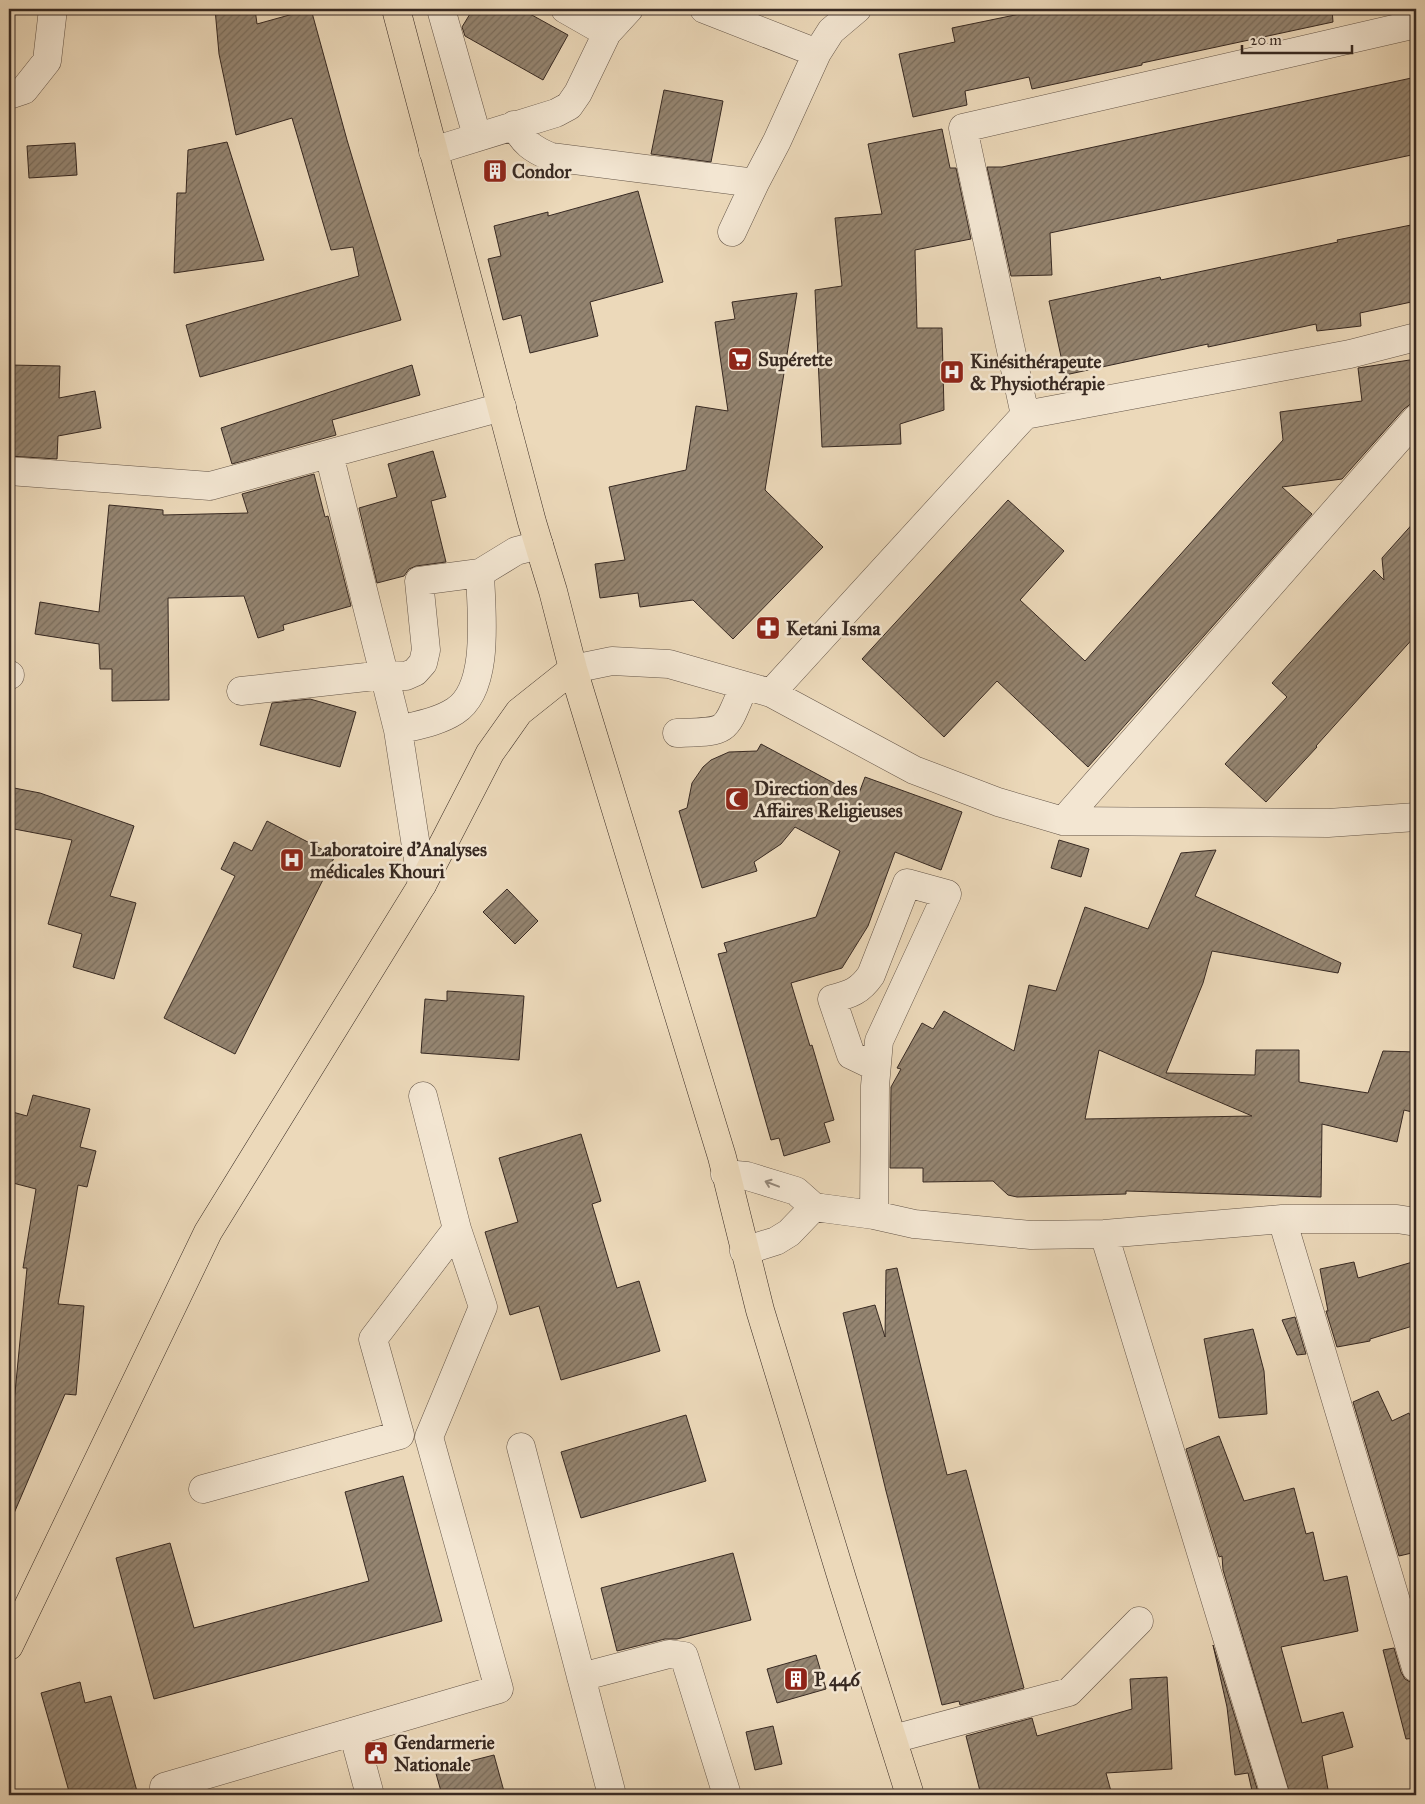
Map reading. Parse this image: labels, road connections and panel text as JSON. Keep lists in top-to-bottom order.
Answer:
{
  "places": {
    "building": ["Condor", "P 446"],
    "supermarket": ["Supérette"],
    "hospital": ["Kinésithérapeute & Physiothérapie", "Laboratoire d'Analyses médicales Khouri"],
    "pharmacy": ["Ketani Isma"],
    "mosque": ["Direction des Affaires Religieuses"],
    "public building": ["Gendarmerie Nationale"]
  },
  "scale_bar": "20 m"
}
